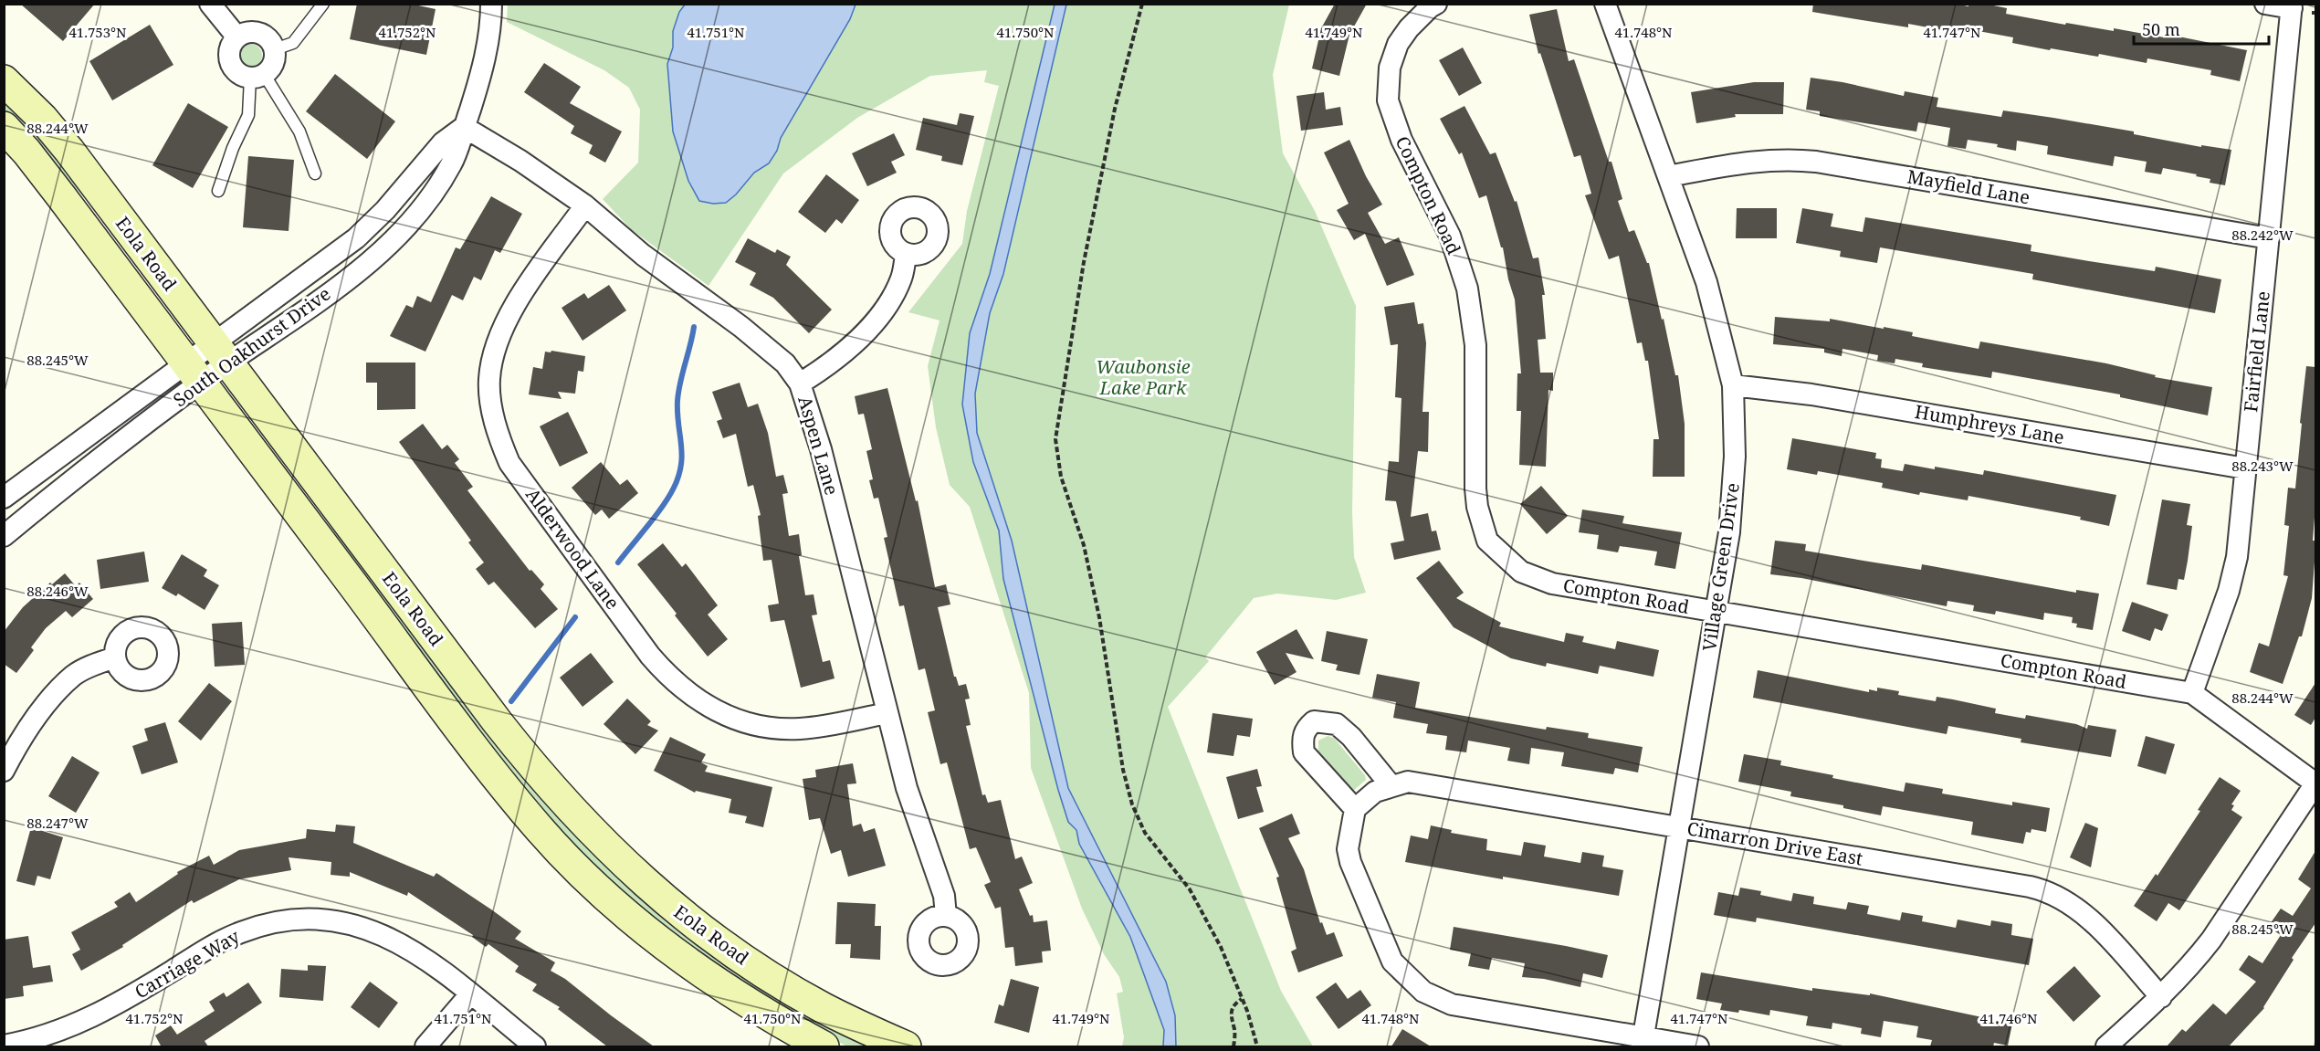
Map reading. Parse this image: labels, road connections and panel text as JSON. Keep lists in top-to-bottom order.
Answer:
{
  "streets": {
    "main road": ["Eola Road"],
    "street": [
      "Mayfield Lane",
      "Compton Road",
      "South Oakhurst Drive",
      "Fairfield Lane",
      "Humphreys Lane",
      "Aspen Lane",
      "Alderwood Lane",
      "Village Green Drive",
      "Cimarron Drive East",
      "Carriage Way"
    ]
  },
  "crossings": [
    ["Mayfield Lane", "Fairfield Lane"],
    ["Mayfield Lane", "Village Green Drive"],
    ["Compton Road", "Fairfield Lane"],
    ["Compton Road", "Village Green Drive"],
    ["Eola Road", "South Oakhurst Drive"],
    ["South Oakhurst Drive", "Aspen Lane"],
    ["Fairfield Lane", "Humphreys Lane"],
    ["Humphreys Lane", "Village Green Drive"],
    ["Aspen Lane", "Alderwood Lane"],
    ["Village Green Drive", "Cimarron Drive East"]
  ],
  "parks": ["Waubonsie Lake Park"],
  "scale_bar": "50 m",
  "coordinates": [
    "41.753°N",
    "41.752°N",
    "41.751°N",
    "41.750°N",
    "41.749°N",
    "41.748°N",
    "41.747°N",
    "88.244°W",
    "88.242°W",
    "88.245°W",
    "88.243°W",
    "88.246°W",
    "88.247°W",
    "41.746°N"
  ]
}
